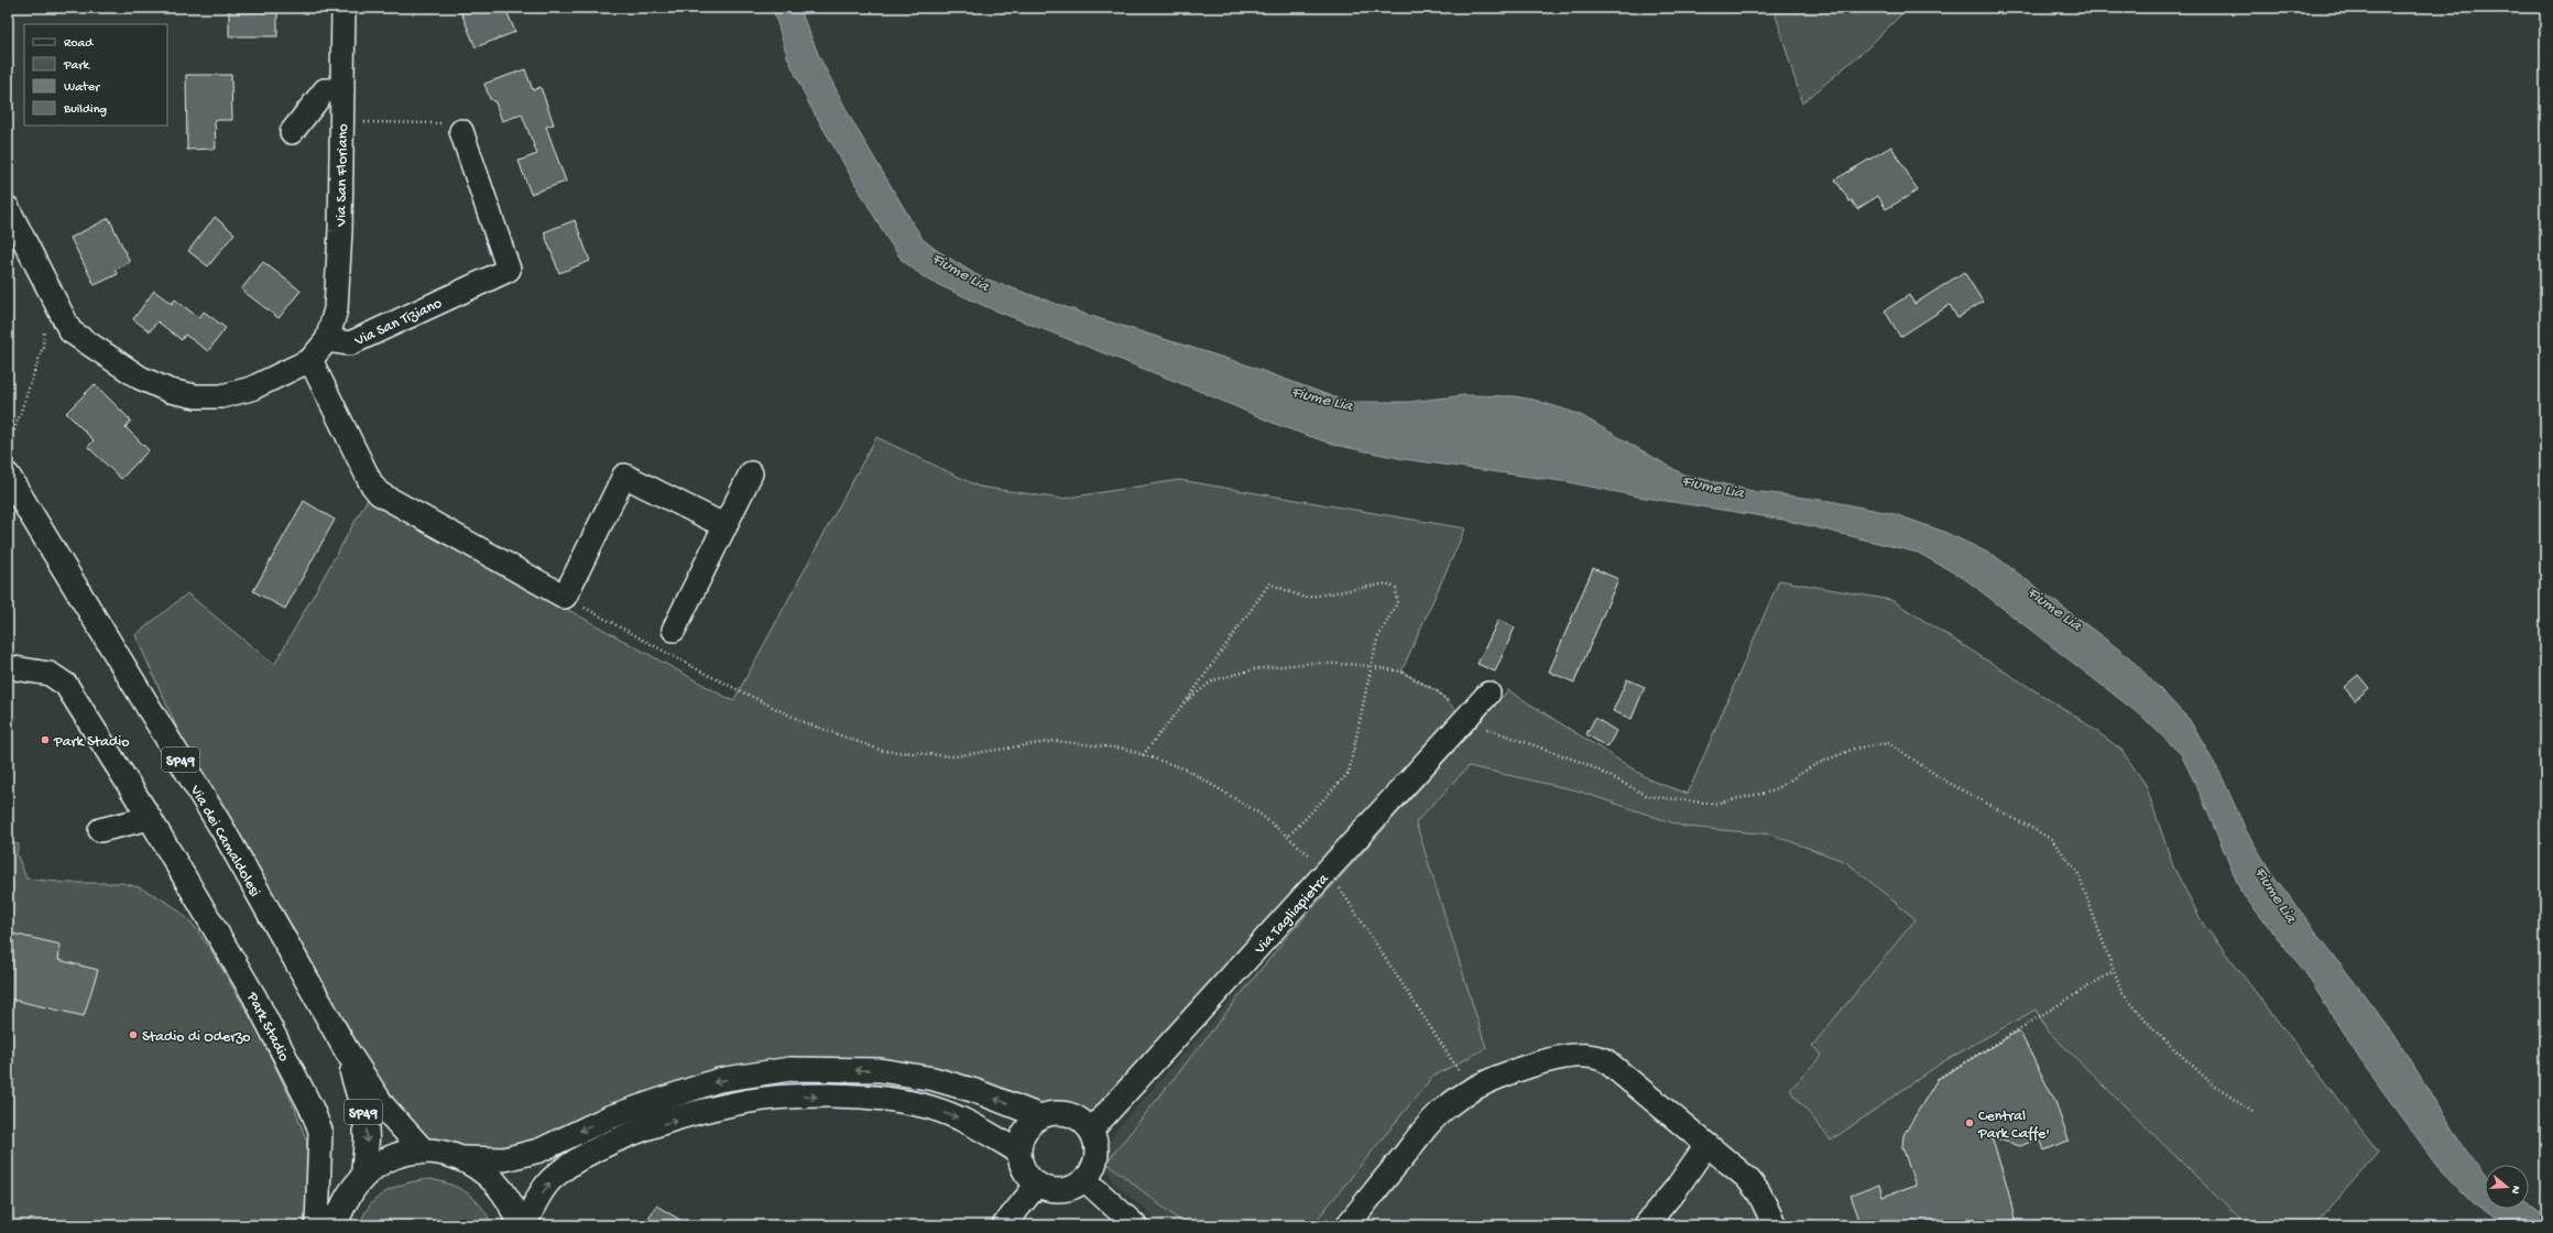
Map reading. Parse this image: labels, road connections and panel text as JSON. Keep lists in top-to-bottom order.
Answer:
{
  "streets": {
    "main road": ["SP49", "Via dei Camaldolesi"],
    "street": [
      "Via San Floriano",
      "Via San Tiziano",
      "Via Tagliapietra",
      "Park Stadio"
    ]
  },
  "crossings": [
    ["Via San Floriano", "Via San Tiziano"]
  ],
  "water": ["Fiume Lia"],
  "places": ["Park Stadio", "Stadio di Oderzo", "Central Park Caffe'"],
  "legend": [
    "Road",
    "Park",
    "Water",
    "Building"
  ],
  "north": "right"
}
